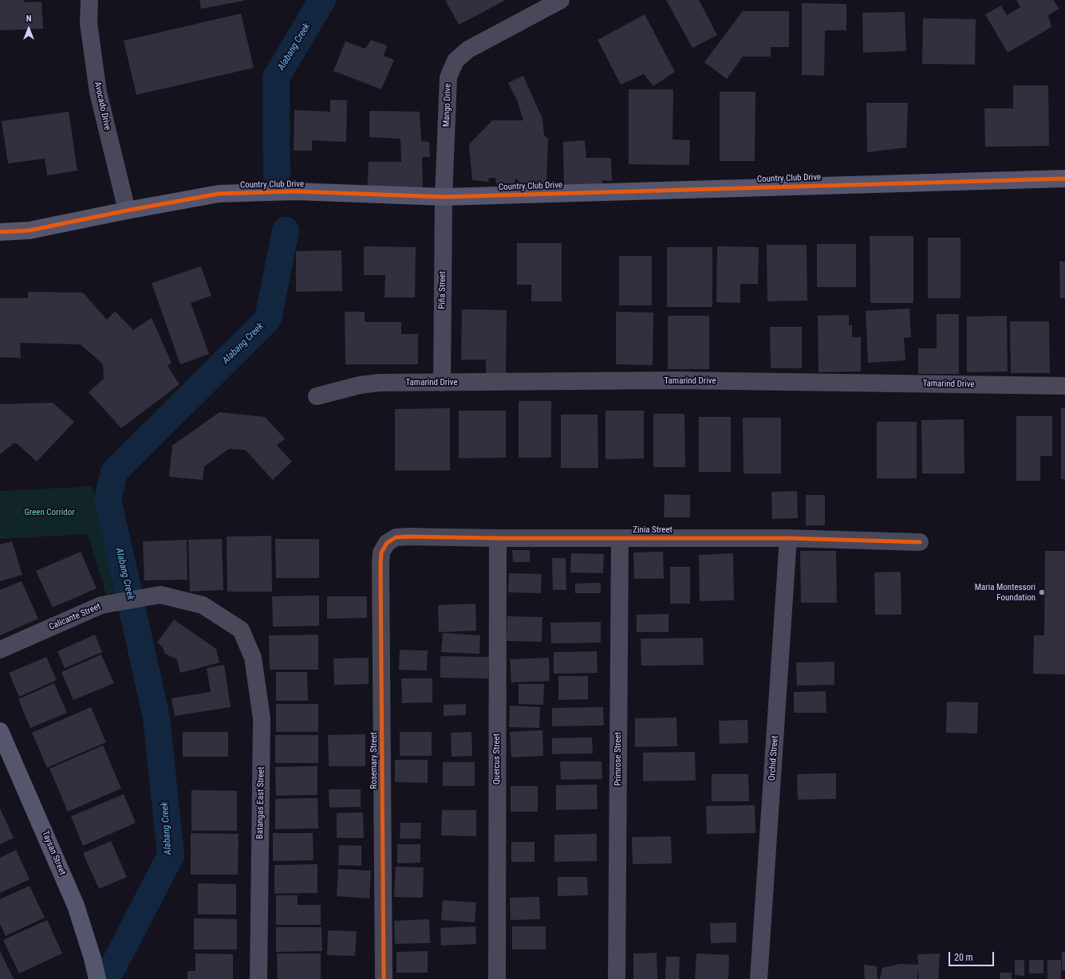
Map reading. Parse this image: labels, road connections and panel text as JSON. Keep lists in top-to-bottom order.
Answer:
{
  "streets": {
    "street": [
      "Mango Drive",
      "Avocado Drive",
      "Country Club Drive",
      "Piña Street",
      "Tamarind Drive",
      "Zinia Street",
      "Calicante Street",
      "Orchid Street",
      "Quercus Street",
      "Primrose Street",
      "Rosemary Street",
      "Batangas East Street",
      "Taysan Street"
    ]
  },
  "crossings": [
    ["Mango Drive", "Country Club Drive"],
    ["Mango Drive", "Piña Street"],
    ["Avocado Drive", "Country Club Drive"],
    ["Country Club Drive", "Piña Street"],
    ["Piña Street", "Tamarind Drive"],
    ["Zinia Street", "Orchid Street"],
    ["Zinia Street", "Quercus Street"],
    ["Zinia Street", "Primrose Street"],
    ["Zinia Street", "Rosemary Street"],
    ["Calicante Street", "Batangas East Street"]
  ],
  "water": ["Alabang Creek"],
  "parks": ["Green Corridor"],
  "places": ["Maria Montessori Foundation"],
  "scale_bar": "20 m",
  "north": "top"
}
